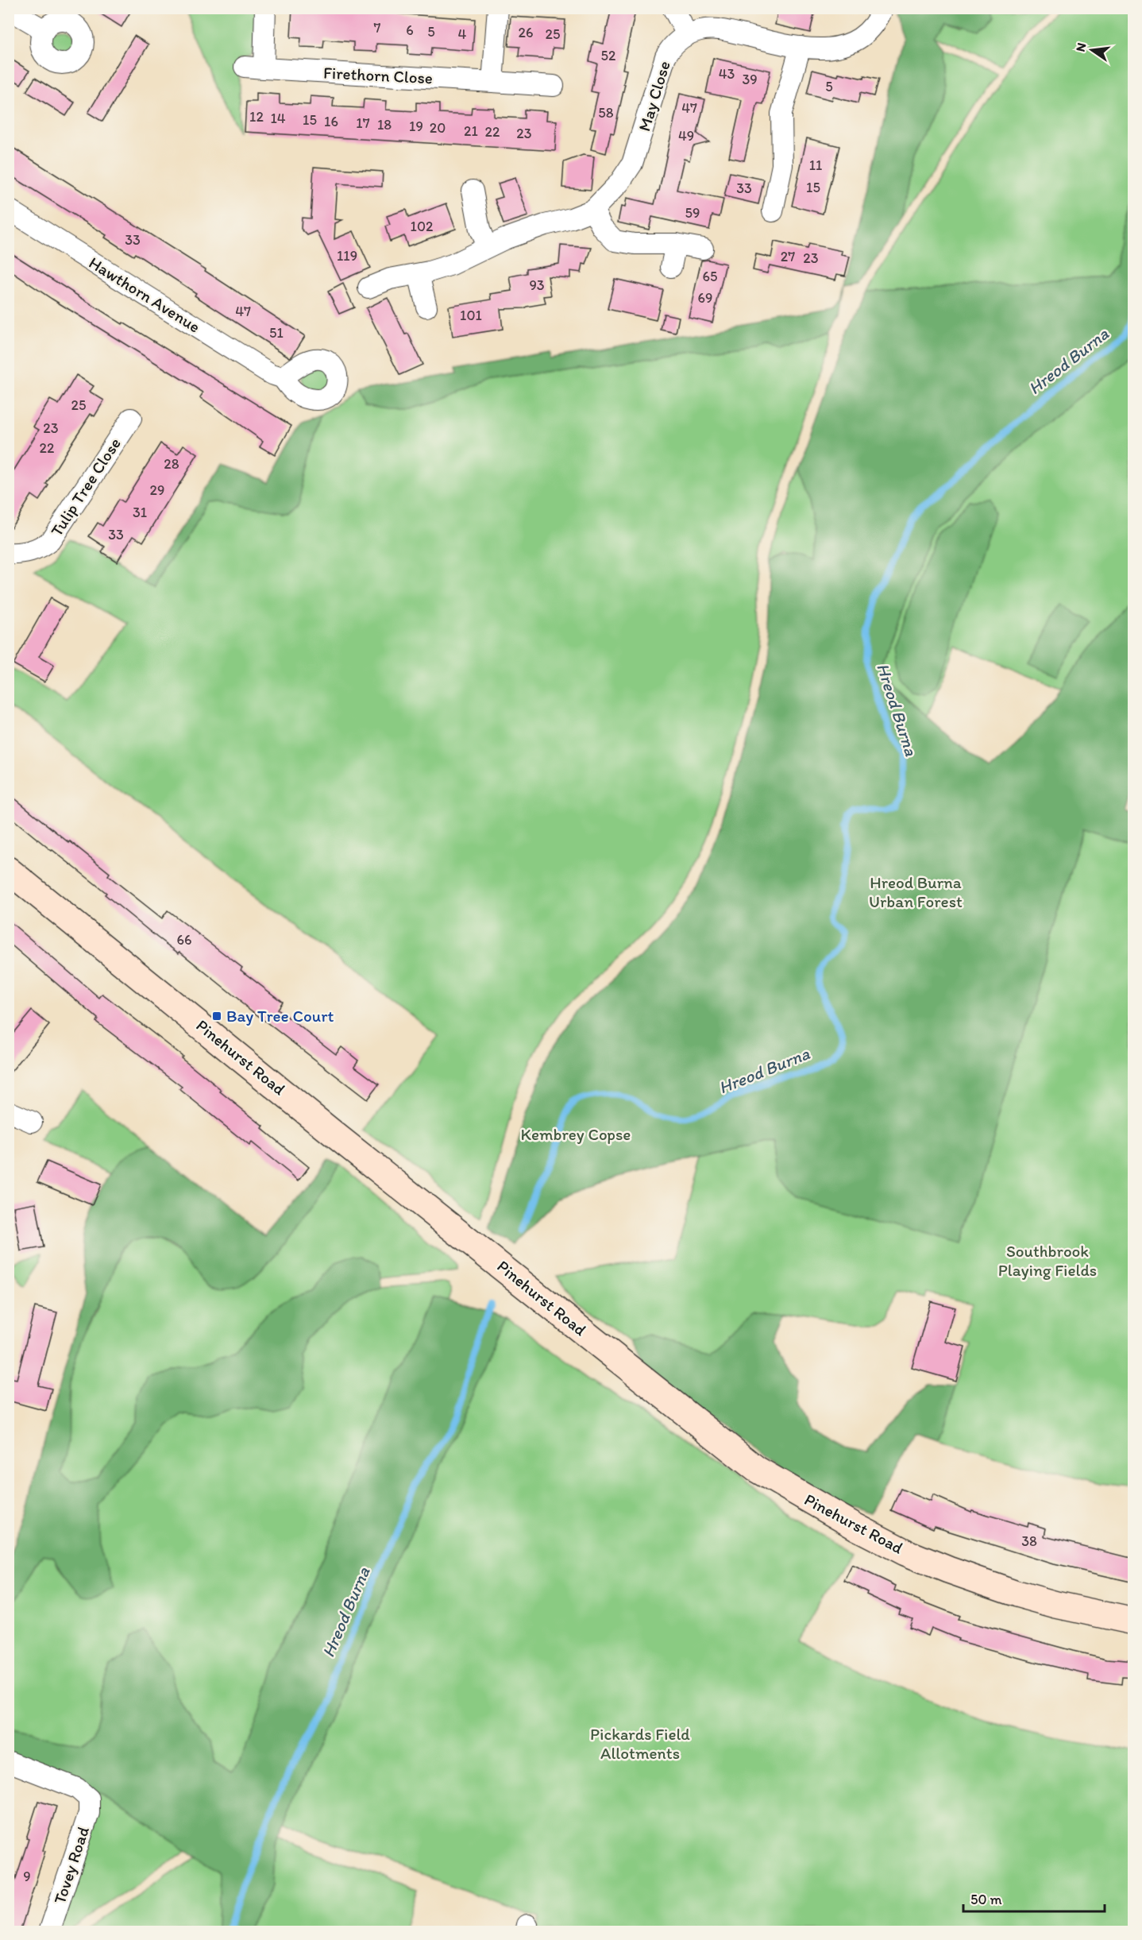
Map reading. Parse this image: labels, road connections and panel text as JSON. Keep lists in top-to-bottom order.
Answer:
{
  "streets": {
    "street": [
      "Firethorn Close",
      "May Close",
      "Hawthorn Avenue",
      "Tulip Tree Close",
      "Pinehurst Road",
      "Tovey Road"
    ]
  },
  "water": ["Hreod Burna"],
  "parks": [
    "Hreod Burna Urban Forest",
    "Kembrey Copse",
    "Southbrook Playing Fields",
    "Pickards Field Allotments"
  ],
  "places": {
    "transit": ["Bay Tree Court"]
  },
  "house_numbers": [
    "7",
    "6",
    "5",
    "26",
    "4",
    "25",
    "52",
    "43",
    "39",
    "5",
    "47",
    "58",
    "12",
    "14",
    "15",
    "16",
    "17",
    "18",
    "19",
    "20",
    "21",
    "22",
    "23",
    "49",
    "11",
    "15",
    "33",
    "59",
    "102",
    "33",
    "119",
    "27",
    "23",
    "65",
    "93",
    "69",
    "47",
    "101",
    "51",
    "25",
    "23",
    "22",
    "28",
    "29",
    "31",
    "33",
    "66",
    "38",
    "9"
  ],
  "scale_bar": "50 m",
  "north": "left"
}
